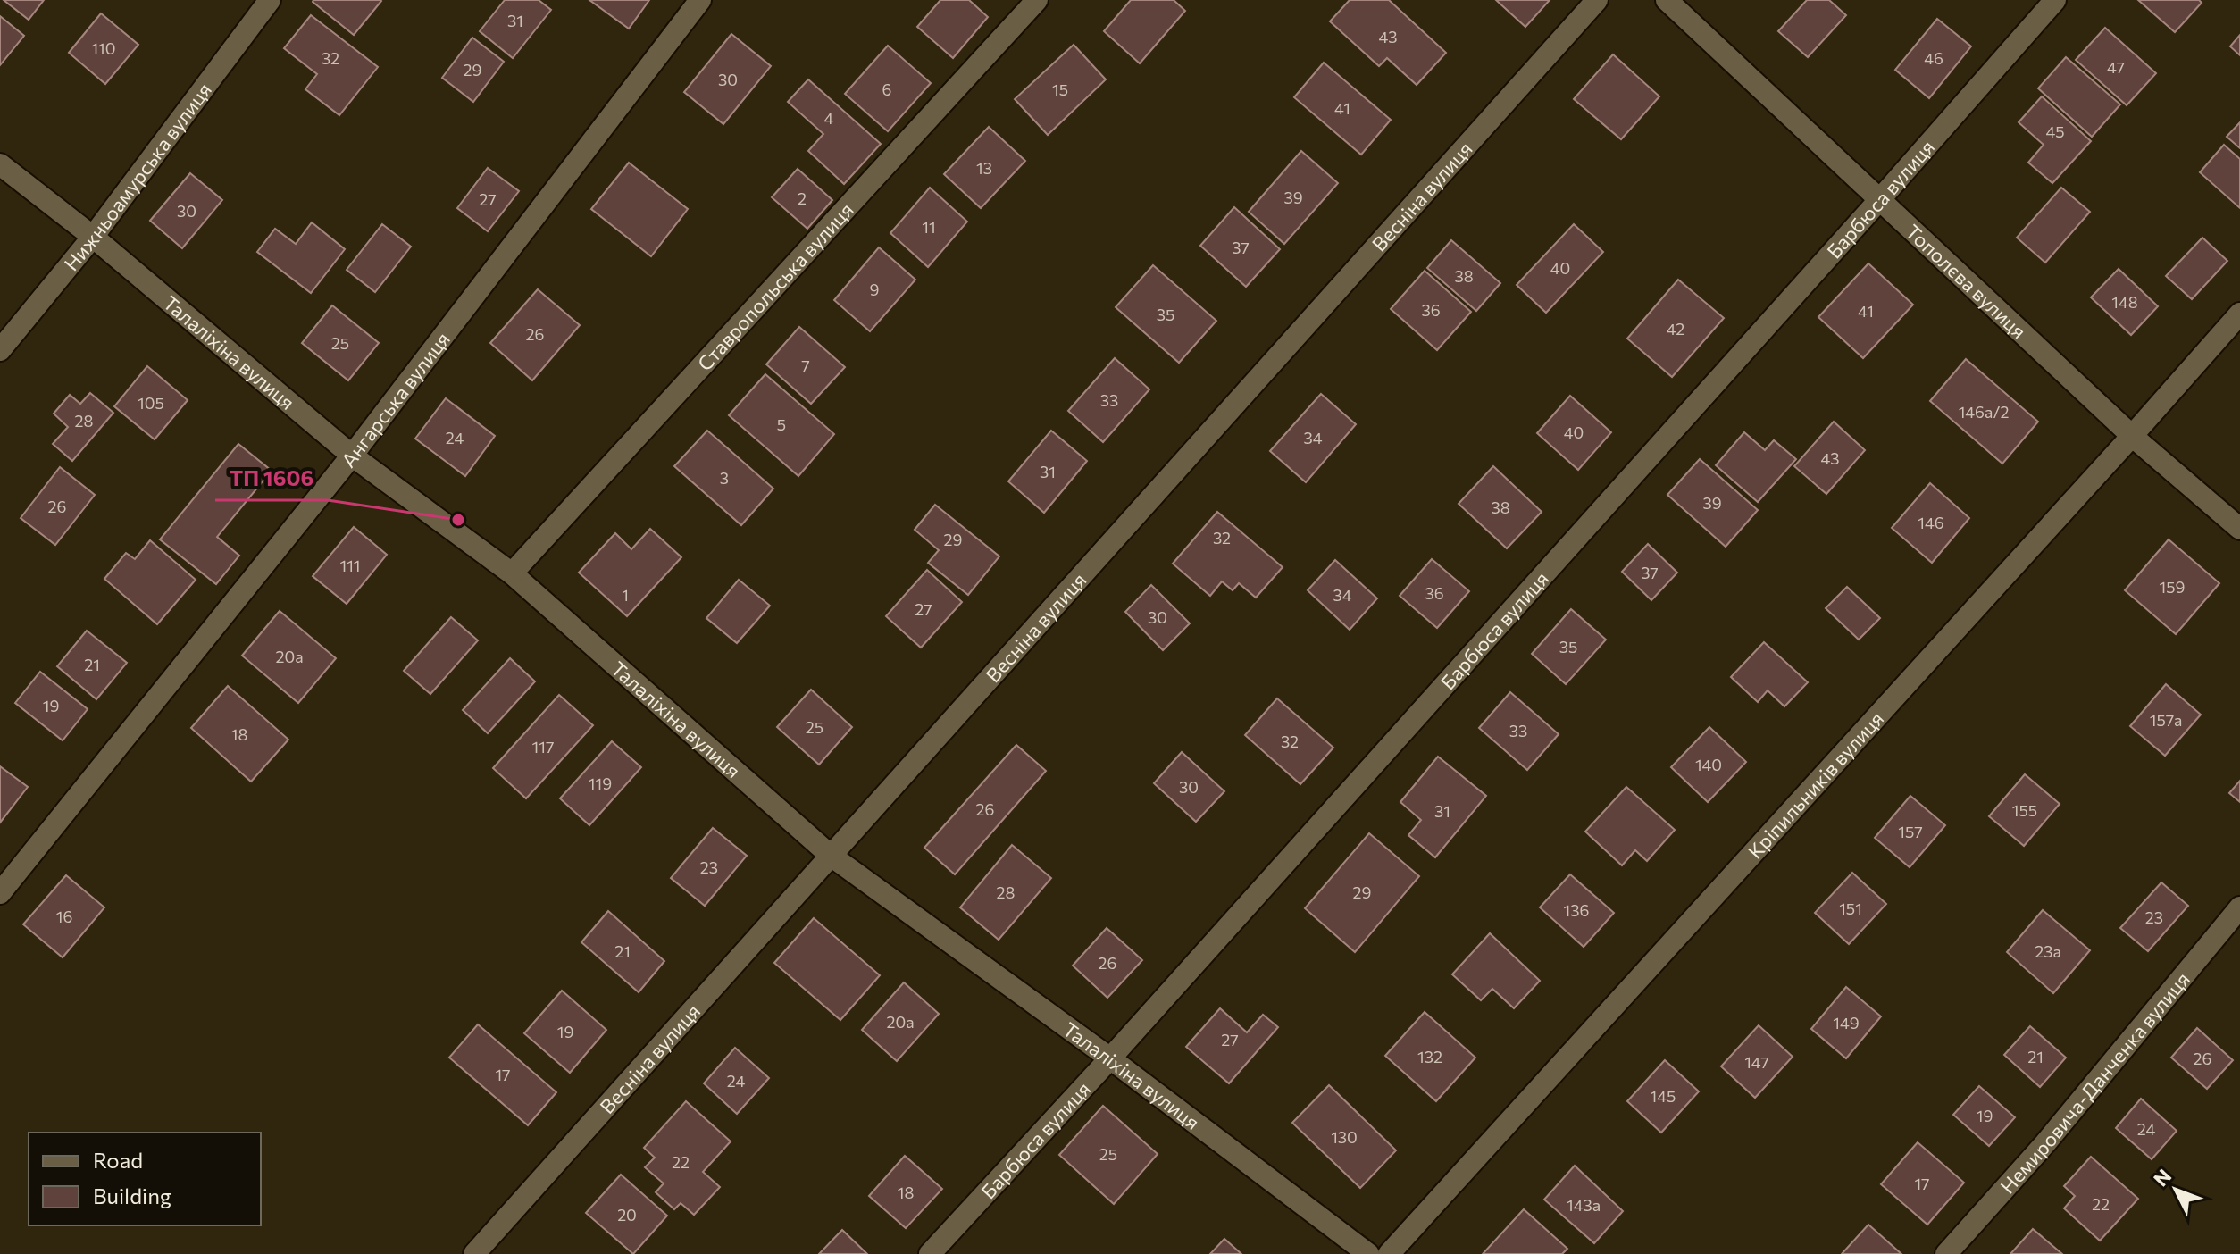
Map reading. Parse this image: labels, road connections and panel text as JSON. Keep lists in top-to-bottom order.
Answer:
{
  "streets": {
    "street": [
      "Нижньоамурська вулиця",
      "Весніна вулиця",
      "Барбюса вулиця",
      "Тополєва вулиця",
      "Ставропольська вулиця",
      "Талаліхіна вулиця",
      "Ангарська вулиця",
      "Кріпильників вулиця",
      "Немировича-Данченка вулиця"
    ]
  },
  "crossings": [
    ["Нижньоамурська вулиця", "Талаліхіна вулиця"],
    ["Весніна вулиця", "Талаліхіна вулиця"],
    ["Барбюса вулиця", "Тополєва вулиця"],
    ["Барбюса вулиця", "Талаліхіна вулиця"],
    ["Тополєва вулиця", "Кріпильників вулиця"],
    ["Ставропольська вулиця", "Талаліхіна вулиця"],
    ["Талаліхіна вулиця", "Ангарська вулиця"]
  ],
  "places": ["ТП 1606"],
  "house_numbers": [
    "31",
    "43",
    "110",
    "32",
    "46",
    "47",
    "29",
    "30",
    "6",
    "15",
    "41",
    "4",
    "45",
    "13",
    "39",
    "2",
    "27",
    "30",
    "11",
    "37",
    "40",
    "38",
    "9",
    "148",
    "36",
    "41",
    "35",
    "42",
    "26",
    "25",
    "7",
    "33",
    "105",
    "146а/2",
    "28",
    "5",
    "40",
    "24",
    "34",
    "43",
    "31",
    "3",
    "39",
    "26",
    "38",
    "146",
    "32",
    "29",
    "111",
    "37",
    "159",
    "36",
    "1",
    "34",
    "27",
    "30",
    "35",
    "20а",
    "21",
    "19",
    "157а",
    "25",
    "33",
    "18",
    "32",
    "117",
    "140",
    "119",
    "30",
    "26",
    "155",
    "31",
    "157",
    "23",
    "28",
    "29",
    "151",
    "136",
    "16",
    "23",
    "21",
    "23а",
    "26",
    "20а",
    "149",
    "19",
    "27",
    "132",
    "21",
    "26",
    "147",
    "17",
    "24",
    "145",
    "19",
    "24",
    "130",
    "25",
    "22",
    "17",
    "18",
    "22",
    "143а",
    "20"
  ],
  "legend": ["Road", "Building"],
  "north": "top left"
}
